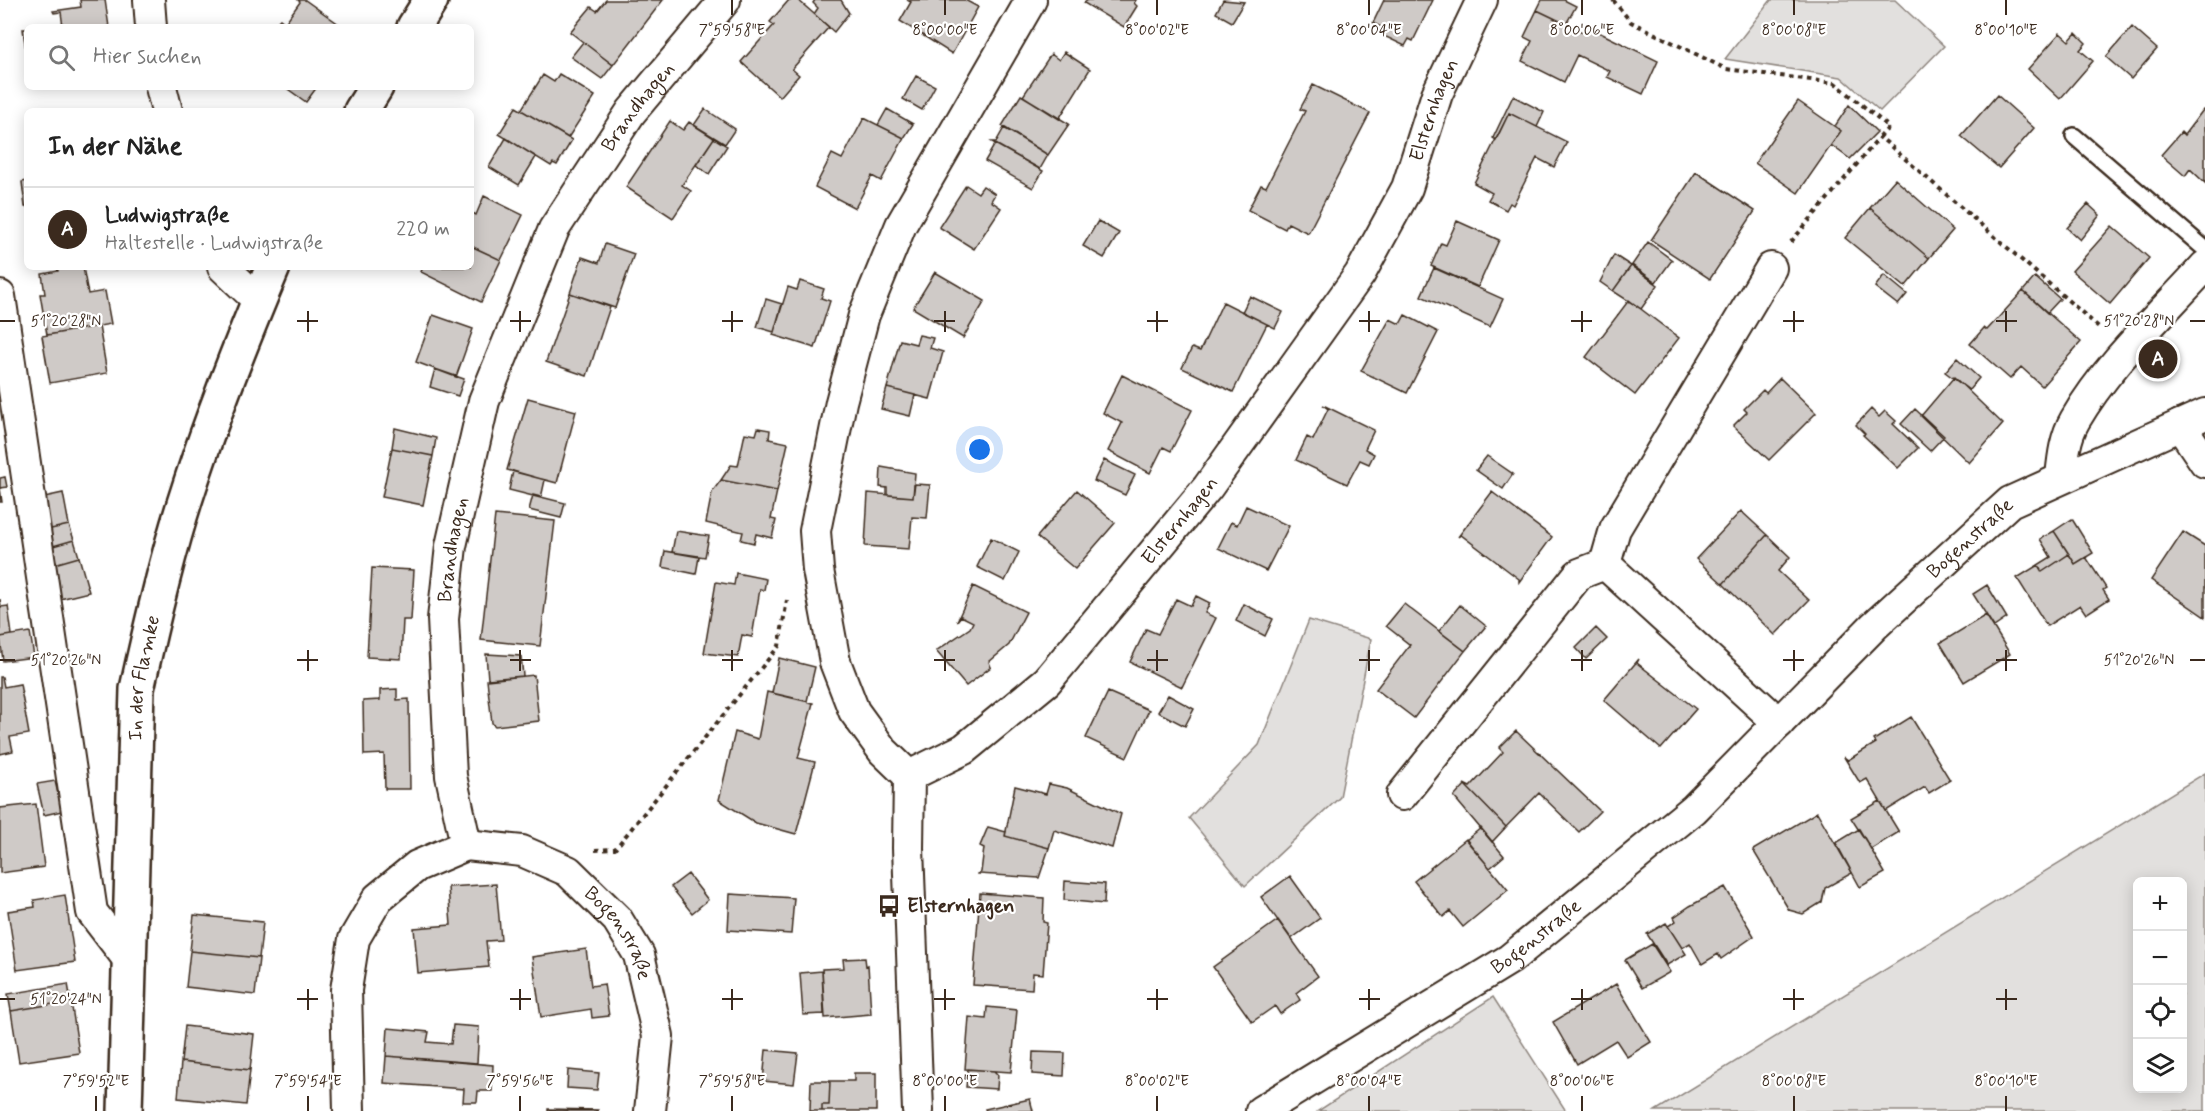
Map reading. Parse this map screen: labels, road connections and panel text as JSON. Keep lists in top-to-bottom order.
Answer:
{
  "streets": {
    "main road": ["In der Flamke"],
    "street": ["Brandhagen", "Elsternhagen", "Bogenstraße"]
  },
  "crossings": [
    ["Brandhagen", "Bogenstraße"]
  ],
  "places": {
    "bus stop": ["Elsternhagen"]
  },
  "page": {
    "search": "Hier suchen",
    "heading": "In der Nähe",
    "list": [
      {
        "mark": "A",
        "name": "Ludwigstraße",
        "note": "Haltestelle · Ludwigstraße",
        "value": "220 m"
      }
    ],
    "pins": "A",
    "map_buttons": ["+", "−"]
  },
  "coordinates": [
    "7°59'58\"E",
    "8°00'00\"E",
    "8°00'02\"E",
    "8°00'04\"E",
    "8°00'06\"E",
    "8°00'08\"E",
    "8°00'10\"E",
    "51°20'28\"N",
    "51°20'26\"N",
    "51°20'24\"N",
    "7°59'52\"E",
    "7°59'54\"E",
    "7°59'56\"E"
  ]
}
